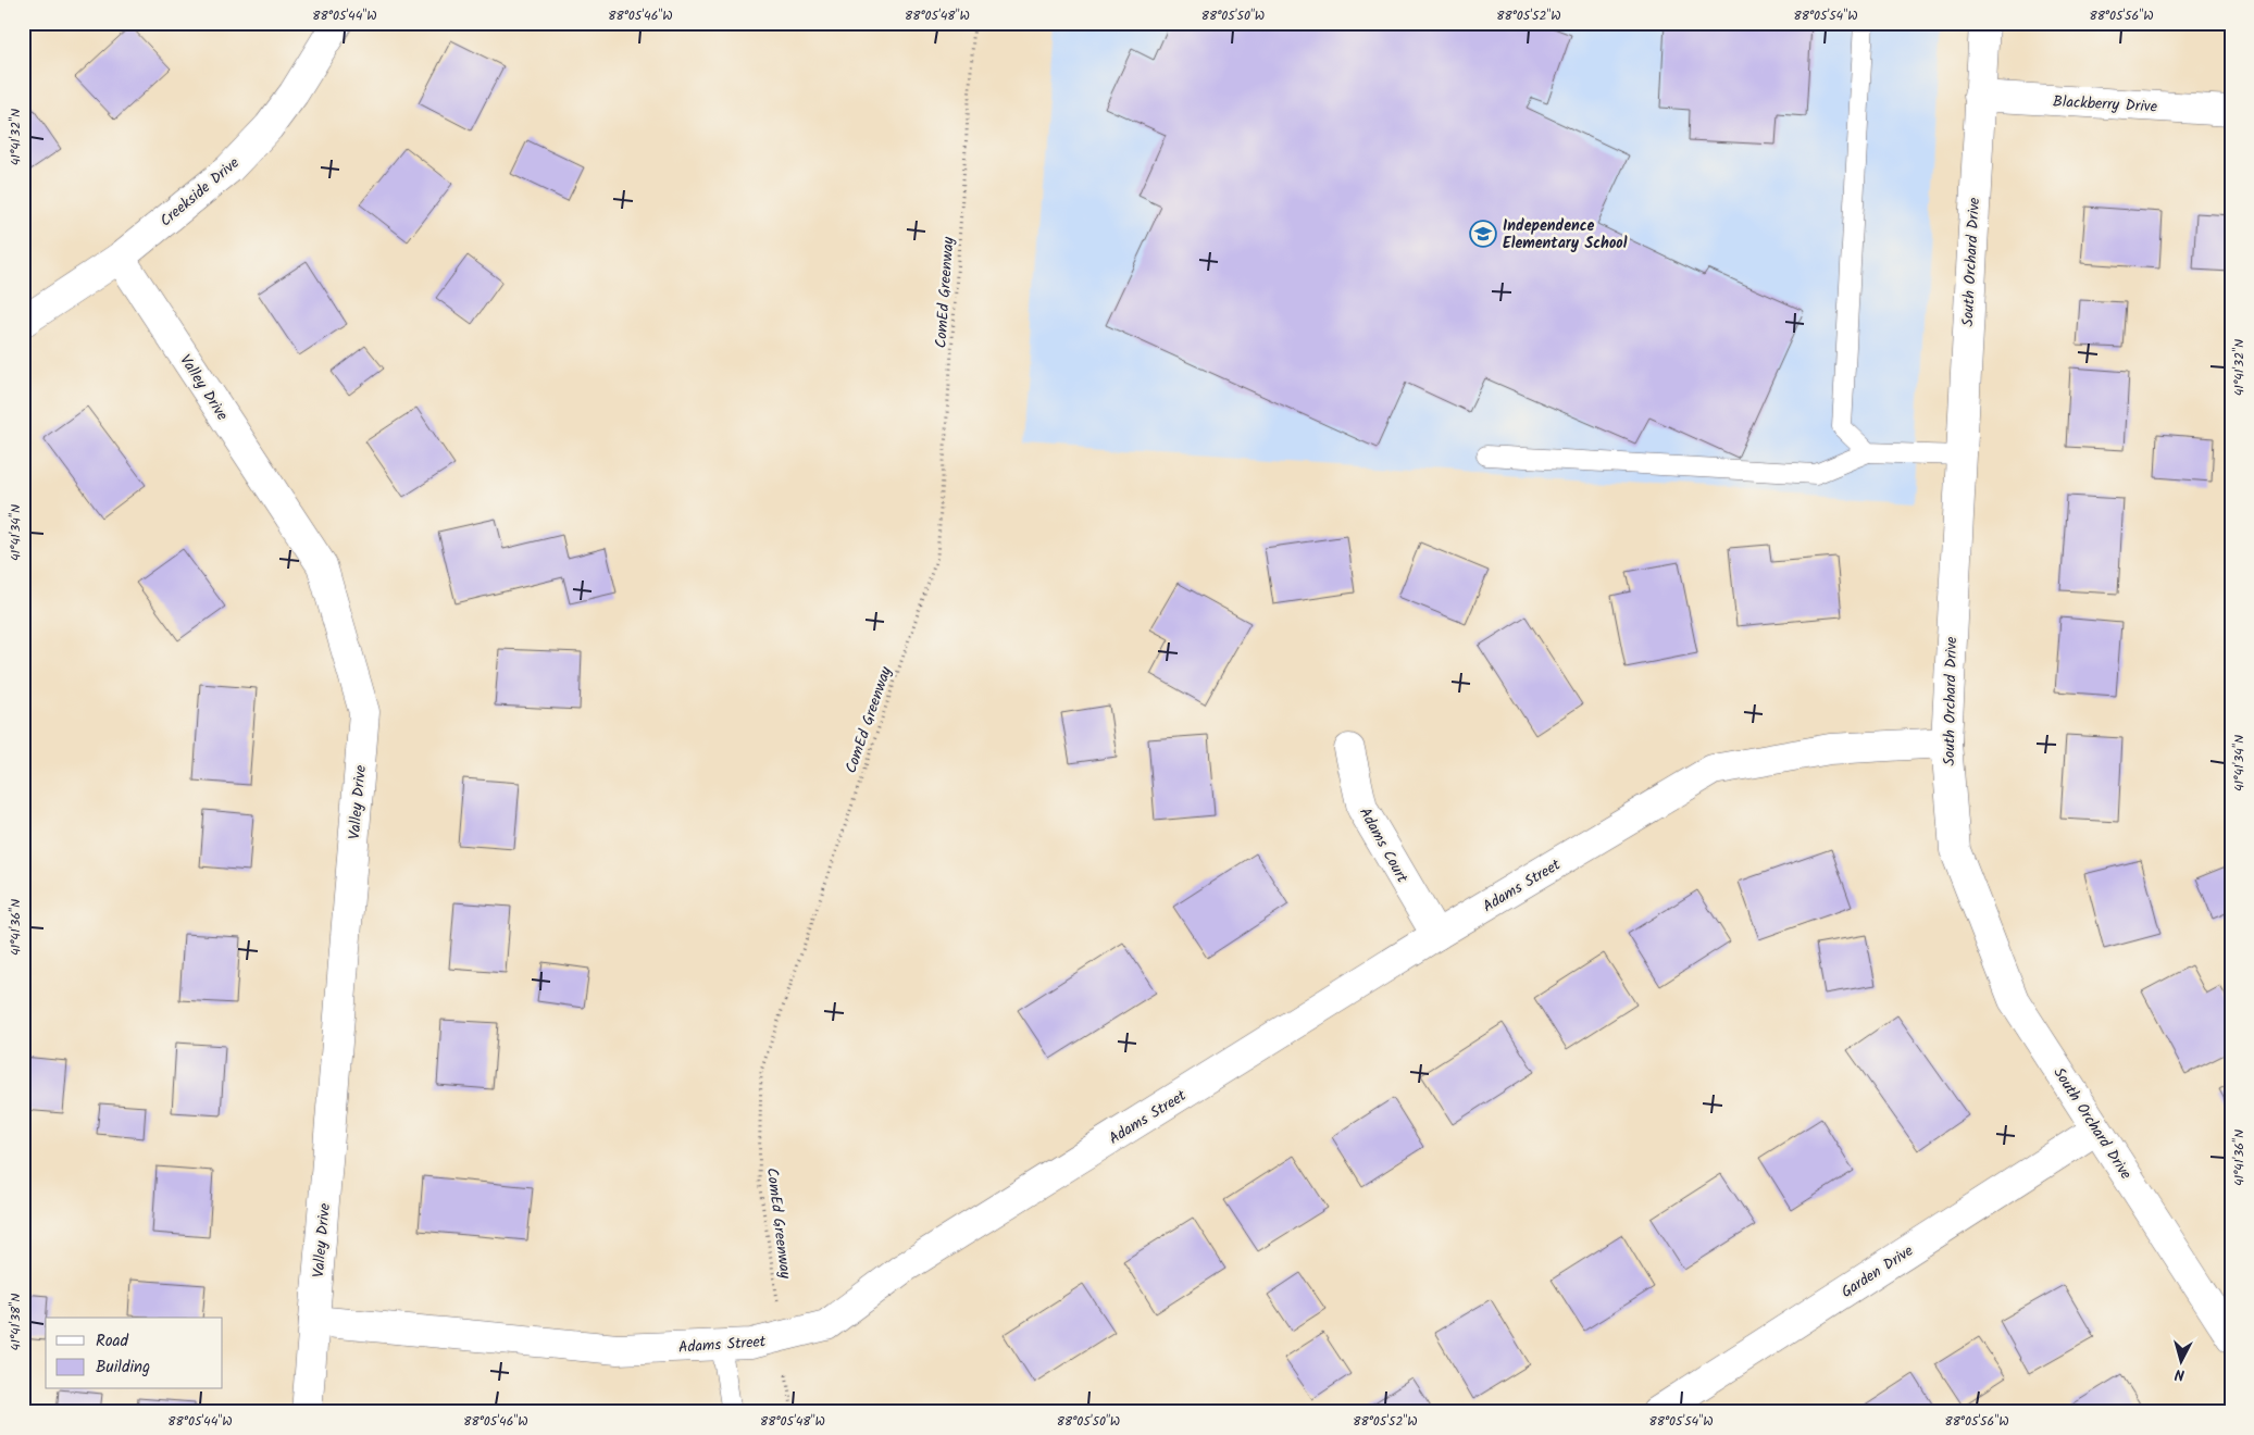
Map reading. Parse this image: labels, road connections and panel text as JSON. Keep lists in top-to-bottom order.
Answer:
{
  "streets": {
    "street": [
      "Blackberry Drive",
      "Creekside Drive",
      "South Orchard Drive",
      "Valley Drive",
      "Adams Court",
      "Adams Street",
      "Garden Drive"
    ],
    "path": ["ComEd Greenway"]
  },
  "crossings": [
    ["Blackberry Drive", "South Orchard Drive"],
    ["Creekside Drive", "Valley Drive"],
    ["South Orchard Drive", "Adams Street"],
    ["South Orchard Drive", "Garden Drive"],
    ["ComEd Greenway", "Adams Street"],
    ["Valley Drive", "Adams Street"],
    ["Adams Court", "Adams Street"]
  ],
  "places": {
    "school or university": ["Independence Elementary School"]
  },
  "legend": ["Road", "Building"],
  "north": "bottom",
  "coordinates": [
    "88°05'44\"W",
    "88°05'46\"W",
    "88°05'48\"W",
    "88°05'50\"W",
    "88°05'52\"W",
    "88°05'54\"W",
    "88°05'56\"W",
    "41°41'32\"N",
    "41°41'34\"N",
    "41°41'36\"N",
    "41°41'38\"N"
  ]
}
